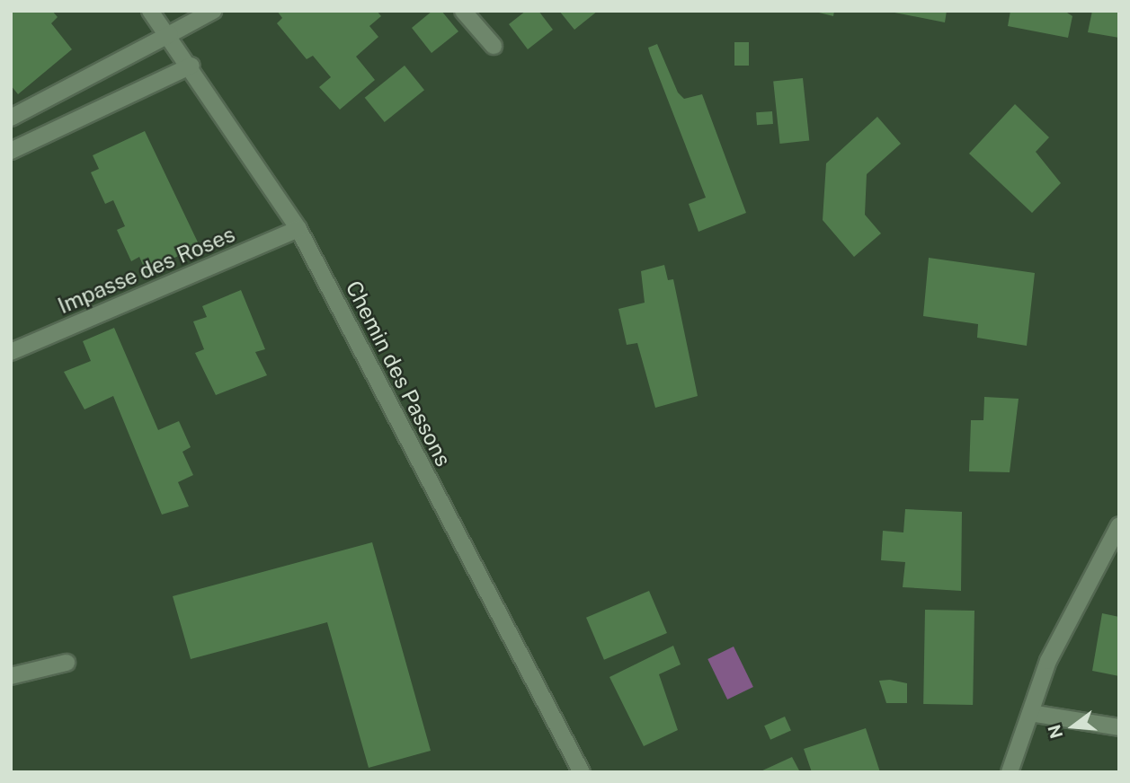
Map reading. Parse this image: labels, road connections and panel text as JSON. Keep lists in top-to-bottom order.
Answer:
{
  "streets": {
    "street": ["Impasse des Roses", "Chemin des Passons"]
  },
  "crossings": [
    ["Impasse des Roses", "Chemin des Passons"]
  ],
  "north": "left"
}
